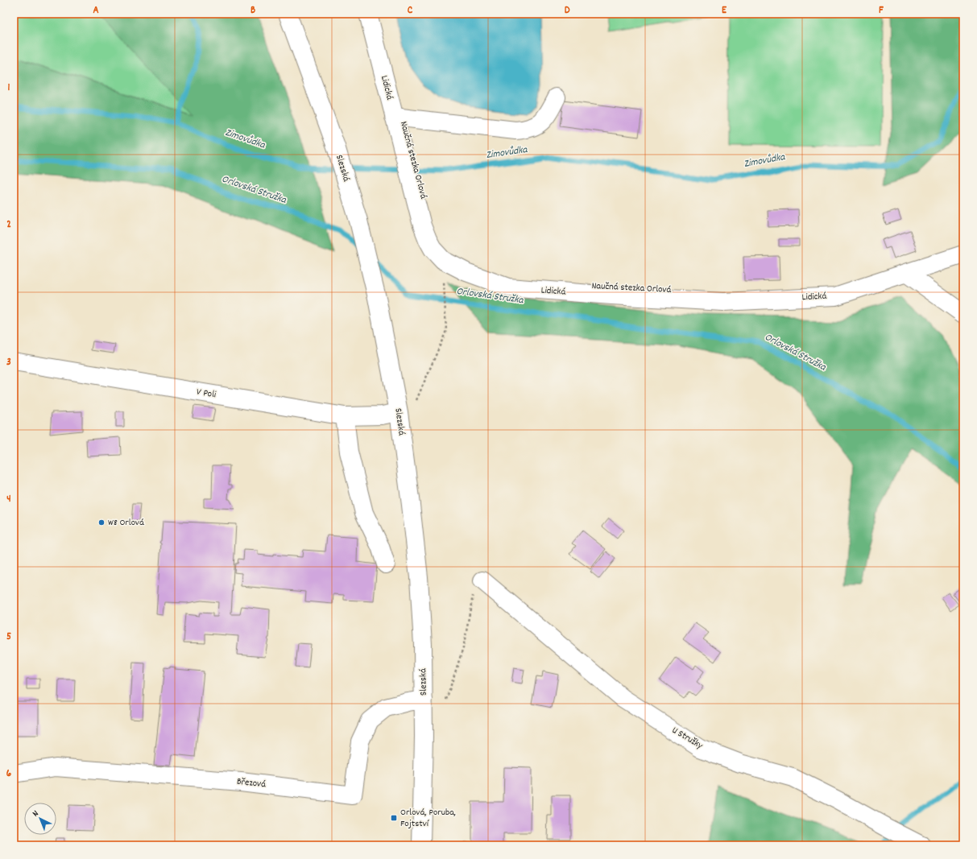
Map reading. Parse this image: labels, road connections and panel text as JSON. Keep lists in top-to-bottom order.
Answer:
{
  "streets": {
    "street": [
      "Lidická",
      "Slezská",
      "V Poli",
      "U Stružky",
      "Březová"
    ]
  },
  "crossings": [
    ["Slezská", "V Poli"],
    ["Slezská", "Březová"]
  ],
  "water": ["Zimovůdka", "Orlovská Stružka"],
  "places": {
    "other": ["W8 Orlová"],
    "transit": ["Orlová, Poruba, Fojtství"]
  },
  "north": "top left",
  "grid": {
    "columns": [
      "A",
      "B",
      "C",
      "D",
      "E",
      "F"
    ],
    "rows": [
      "1",
      "2",
      "3",
      "4",
      "5",
      "6"
    ]
  }
}
